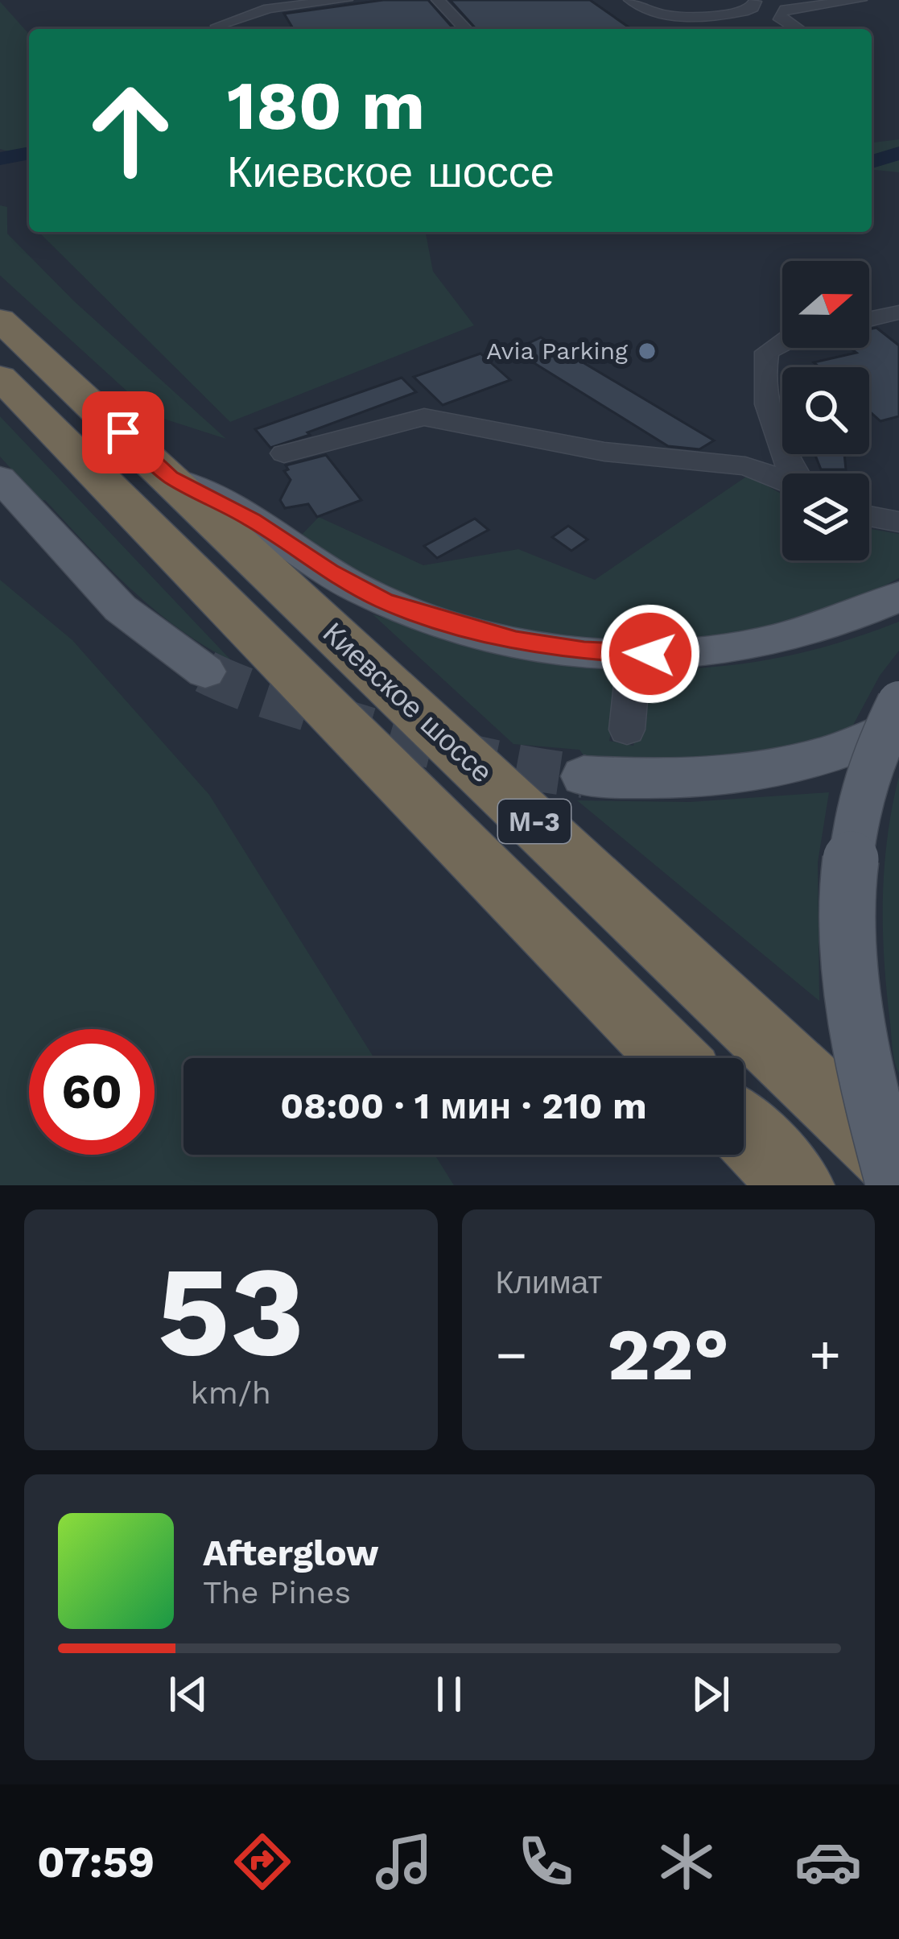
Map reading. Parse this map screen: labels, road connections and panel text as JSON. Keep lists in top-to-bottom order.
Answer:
{
  "streets": {
    "highway": ["Киевское шоссе", "М-3"]
  },
  "places": ["Avia Parking"],
  "north": "right",
  "page": {
    "turn": ["180 m", "Киевское шоссе"],
    "limit": "60",
    "trip": "08:00 · 1 мин · 210 m",
    "tile": [
      ["53", "km/h"],
      "Климат"
    ],
    "heat": ["−", "22°", "+"],
    "song": ["Afterglow", "The Pines"],
    "tabs": "07:59"
  }
}
